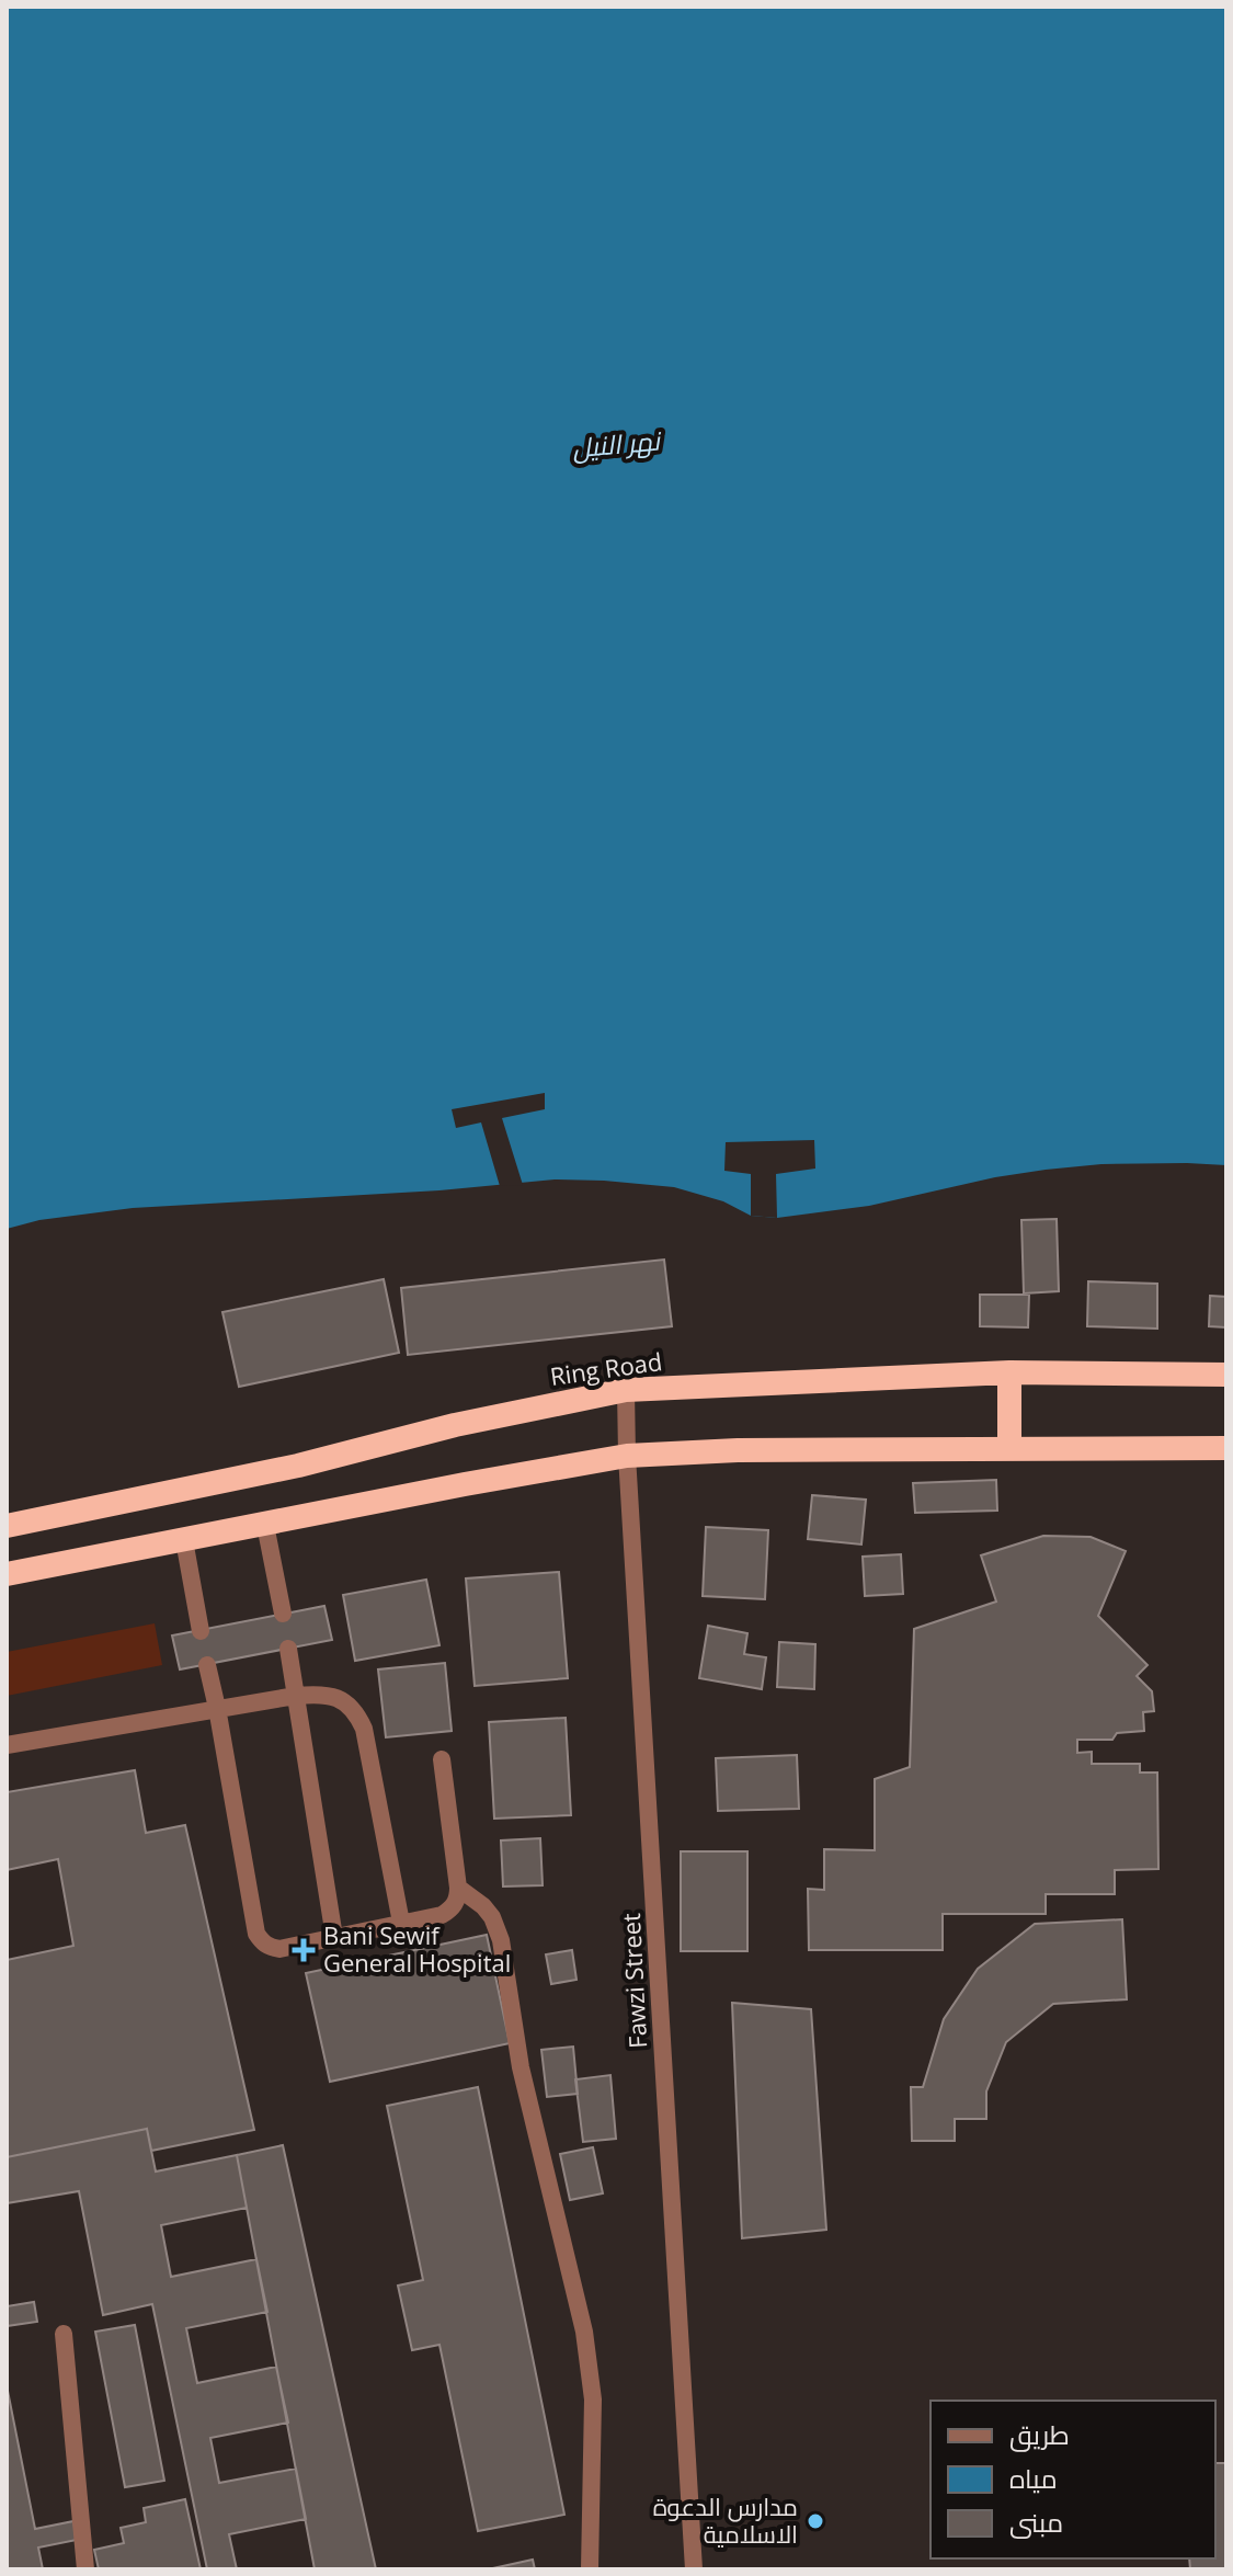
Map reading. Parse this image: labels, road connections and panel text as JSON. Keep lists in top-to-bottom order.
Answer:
{
  "streets": {
    "highway": ["Ring Road"],
    "street": ["Fawzi Street"]
  },
  "crossings": [
    ["Ring Road", "Fawzi Street"]
  ],
  "water": ["نهر النيل"],
  "places": {
    "health": ["Bani Sewif General Hospital"],
    "other": ["مدارس الدعوة الاسلامية"]
  },
  "legend": ["طريق", "مياه", "مبنى"]
}
